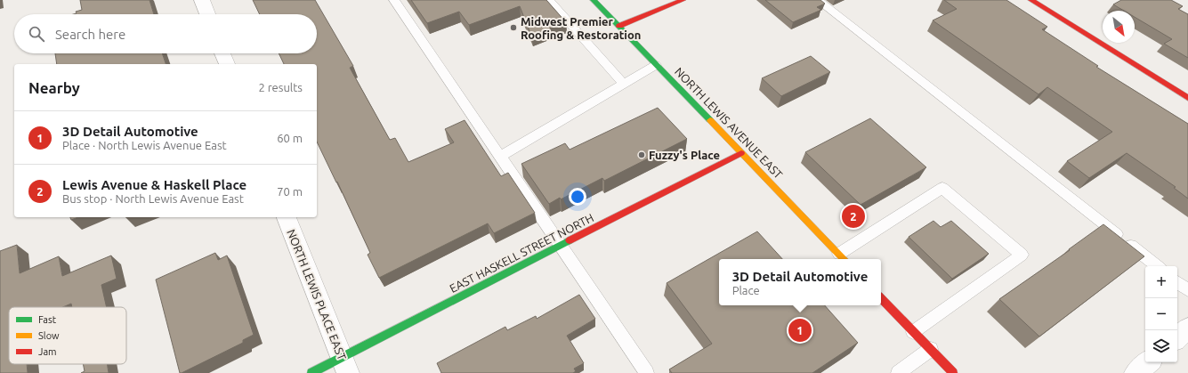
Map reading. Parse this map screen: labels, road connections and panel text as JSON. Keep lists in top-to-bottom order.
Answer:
{
  "streets": {
    "street": ["NORTH LEWIS AVENUE EAST", "EAST HASKELL STREET NORTH", "NORTH LEWIS PLACE EAST"]
  },
  "crossings": [
    ["NORTH LEWIS AVENUE EAST", "EAST HASKELL STREET NORTH"],
    ["EAST HASKELL STREET NORTH", "NORTH LEWIS PLACE EAST"]
  ],
  "places": ["Midwest Premier Roofing & Restoration", "Fuzzy's Place"],
  "legend": ["Fast", "Slow", "Jam"],
  "north": "bottom right",
  "page": {
    "search": "Search here",
    "heading": ["Nearby", "2 results"],
    "list": [
      {
        "mark": "1",
        "name": "3D Detail Automotive",
        "note": "Place · North Lewis Avenue East",
        "value": "60 m"
      },
      {
        "mark": "2",
        "name": "Lewis Avenue & Haskell Place",
        "note": "Bus stop · North Lewis Avenue East",
        "value": "70 m"
      }
    ],
    "pins": ["2", "1"],
    "popup": ["3D Detail Automotive", "Place"],
    "map_buttons": ["+", "−"]
  }
}
